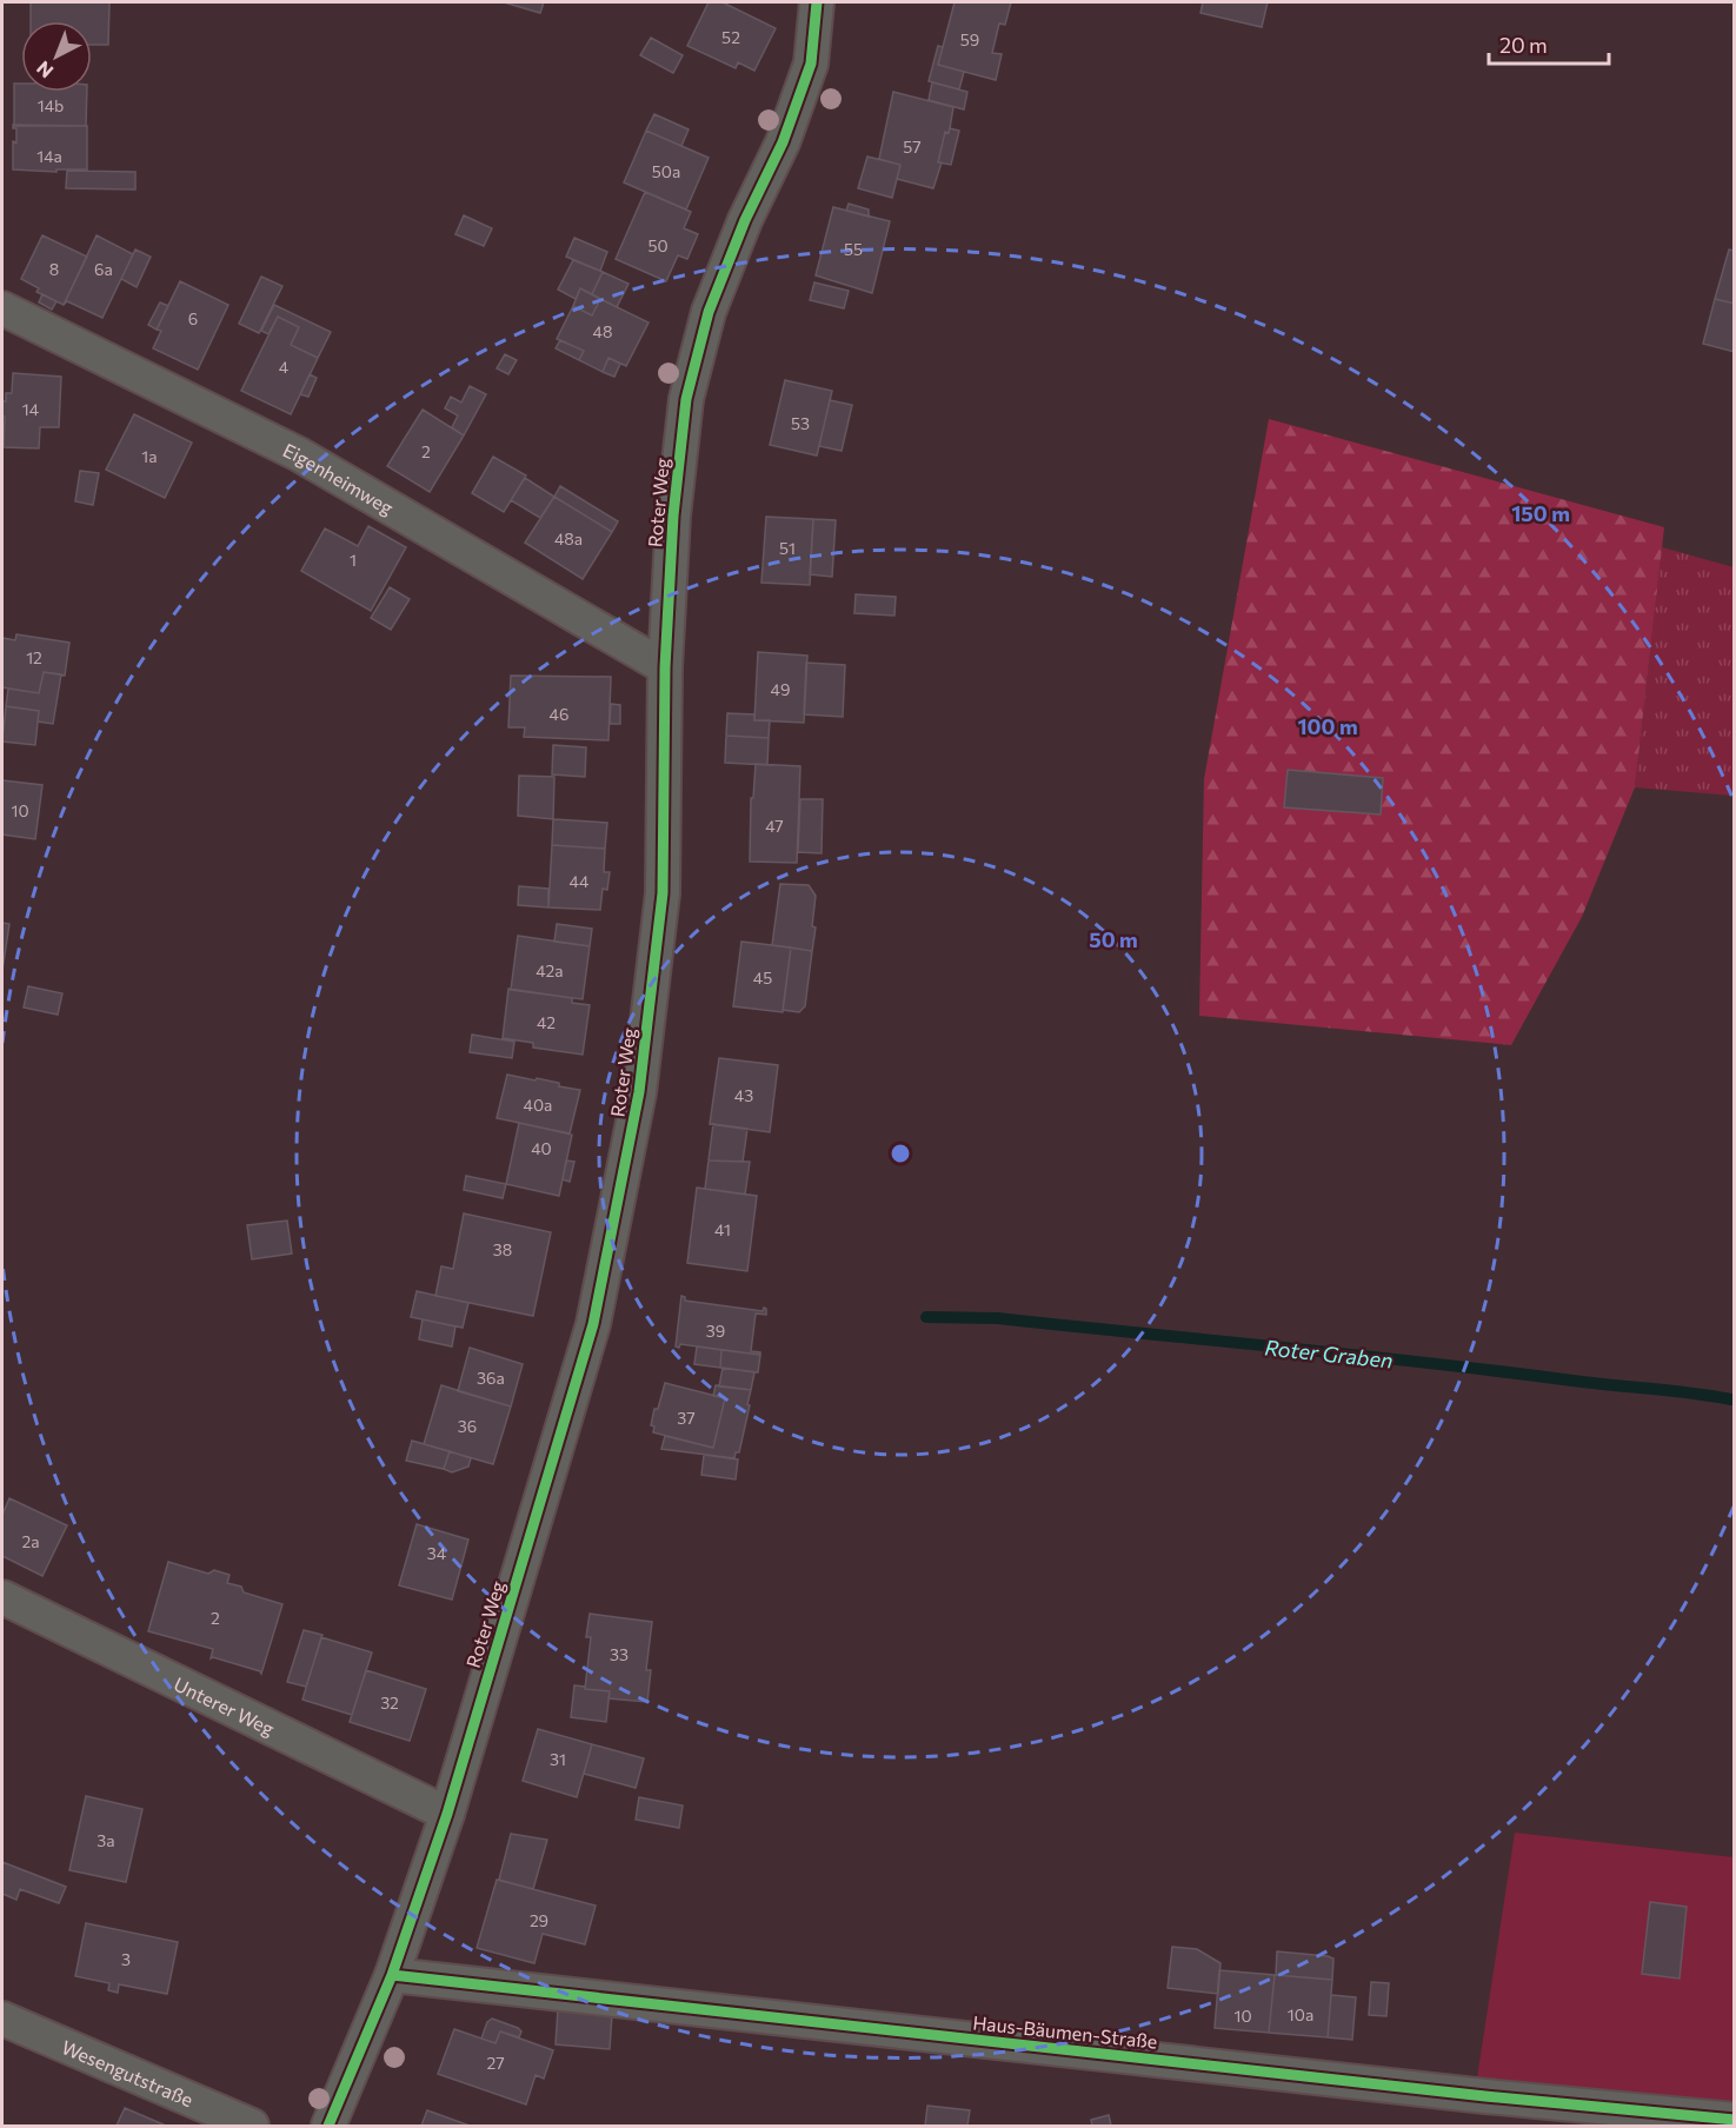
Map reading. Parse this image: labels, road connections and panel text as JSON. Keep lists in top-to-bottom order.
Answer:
{
  "streets": {
    "street": [
      "Eigenheimweg",
      "Roter Weg",
      "Unterer Weg",
      "Haus-Bäumen-Straße",
      "Wesengutstraße"
    ]
  },
  "crossings": [
    ["Eigenheimweg", "Roter Weg"],
    ["Roter Weg", "Unterer Weg"],
    ["Roter Weg", "Haus-Bäumen-Straße"]
  ],
  "water": ["Roter Graben"],
  "house_numbers": [
    "52",
    "59",
    "14b",
    "57",
    "14a",
    "50a",
    "50",
    "55",
    "8",
    "6a",
    "6",
    "48",
    "4",
    "14",
    "53",
    "2",
    "1a",
    "48a",
    "51",
    "1",
    "12",
    "49",
    "46",
    "10",
    "47",
    "44",
    "42a",
    "45",
    "42",
    "43",
    "40a",
    "40",
    "41",
    "38",
    "39",
    "36a",
    "37",
    "36",
    "2a",
    "34",
    "2",
    "33",
    "32",
    "31",
    "3a",
    "29",
    "3",
    "10a",
    "10",
    "27"
  ],
  "scale_bar": "20 m",
  "north": "bottom left",
  "rings": ["150 m", "100 m", "50 m"]
}
